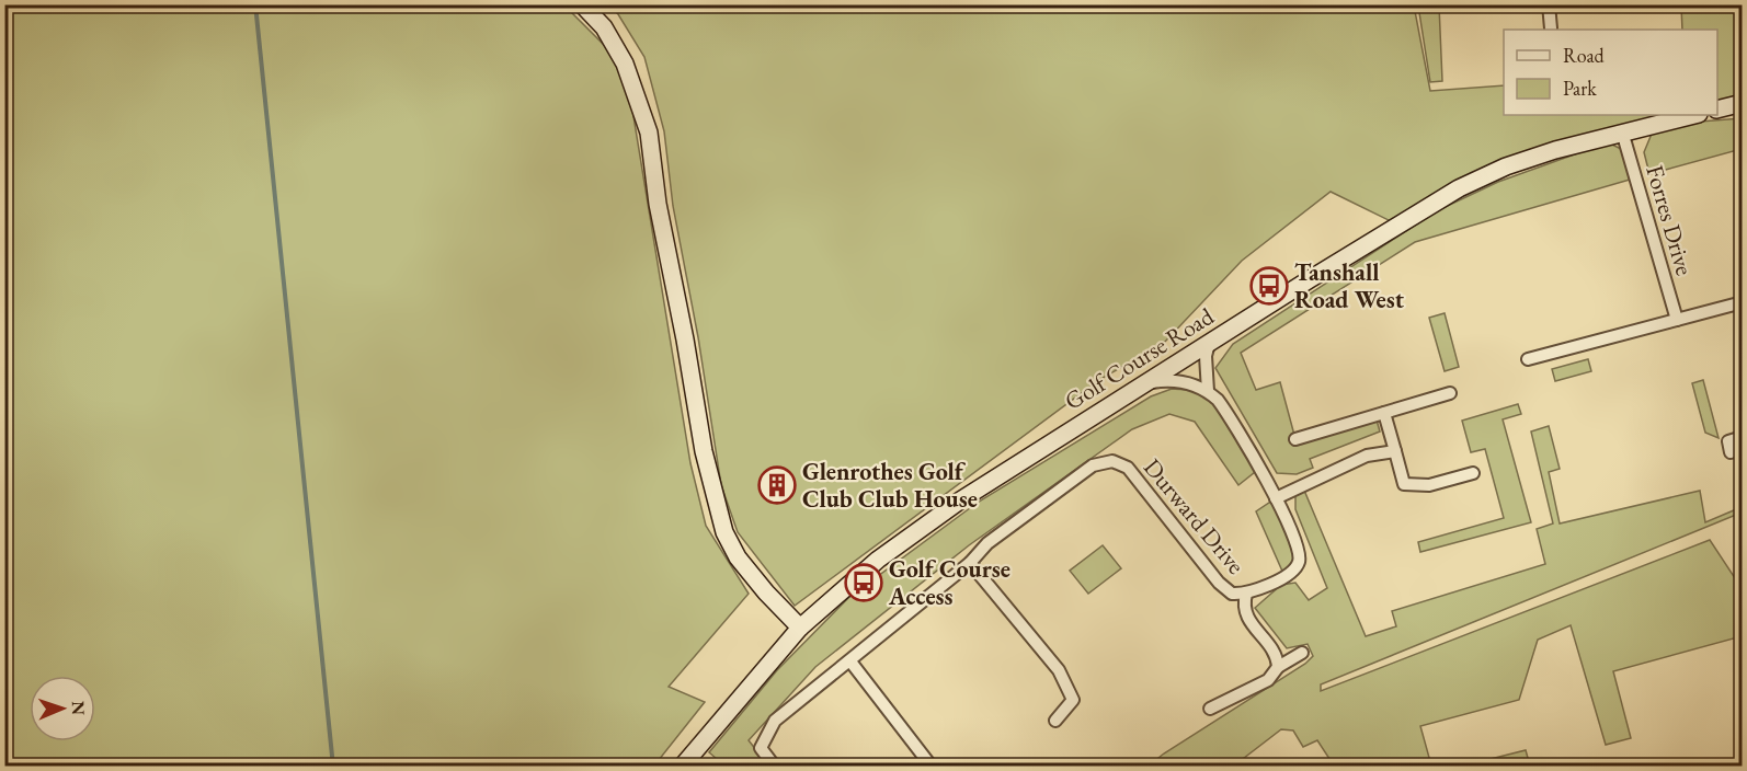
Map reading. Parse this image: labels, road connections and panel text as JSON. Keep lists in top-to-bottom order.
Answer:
{
  "streets": {
    "street": ["Forres Drive", "Golf Course Road", "Durward Drive"]
  },
  "crossings": [
    ["Forres Drive", "Golf Course Road"]
  ],
  "places": {
    "bus stop": ["Tanshall Road West", "Golf Course Access"],
    "building": ["Glenrothes Golf Club Club House"]
  },
  "legend": ["Road", "Park"],
  "north": "right"
}
